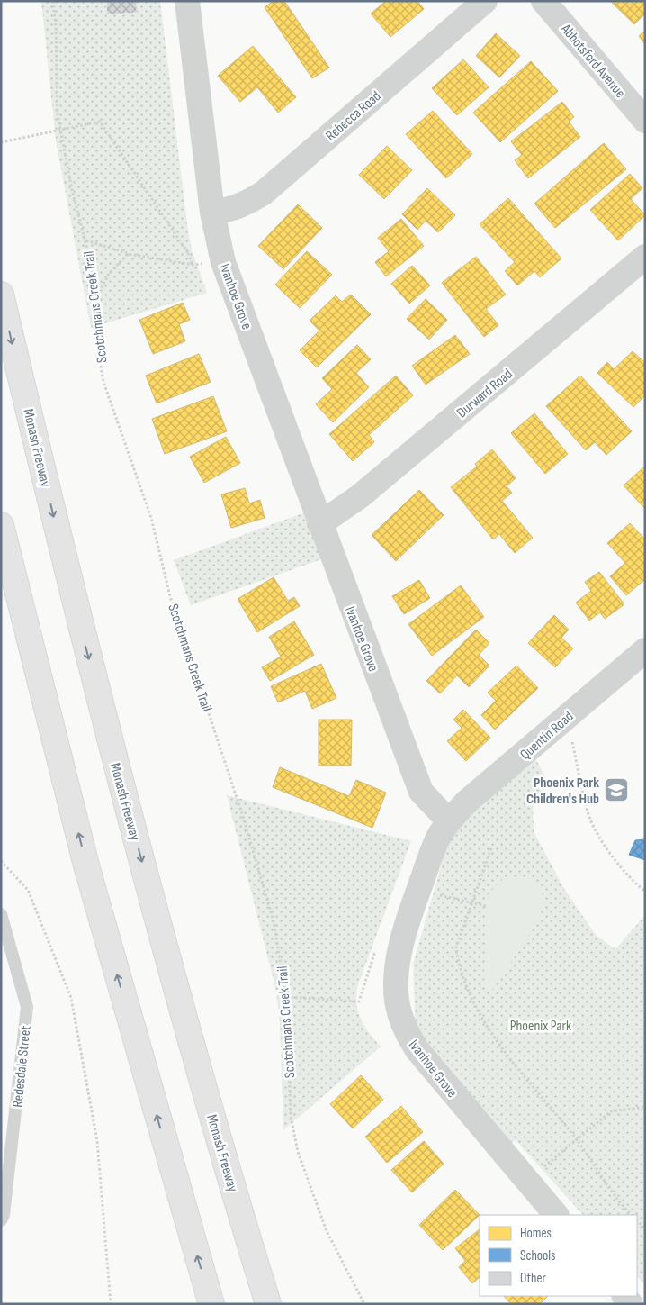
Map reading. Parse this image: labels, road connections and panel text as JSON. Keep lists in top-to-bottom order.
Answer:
{
  "streets": {
    "highway": ["Monash Freeway"],
    "street": [
      "Abbotsford Avenue",
      "Rebecca Road",
      "Ivanhoe Grove",
      "Durward Road",
      "Quentin Road"
    ],
    "lane": ["Redesdale Street"],
    "path": ["Scotchmans Creek Trail"]
  },
  "crossings": [
    ["Rebecca Road", "Ivanhoe Grove"],
    ["Ivanhoe Grove", "Durward Road"],
    ["Ivanhoe Grove", "Quentin Road"]
  ],
  "parks": ["Phoenix Park"],
  "places": {
    "school or university": ["Phoenix Park Children's Hub"]
  },
  "legend": ["Homes", "Schools", "Other"]
}
